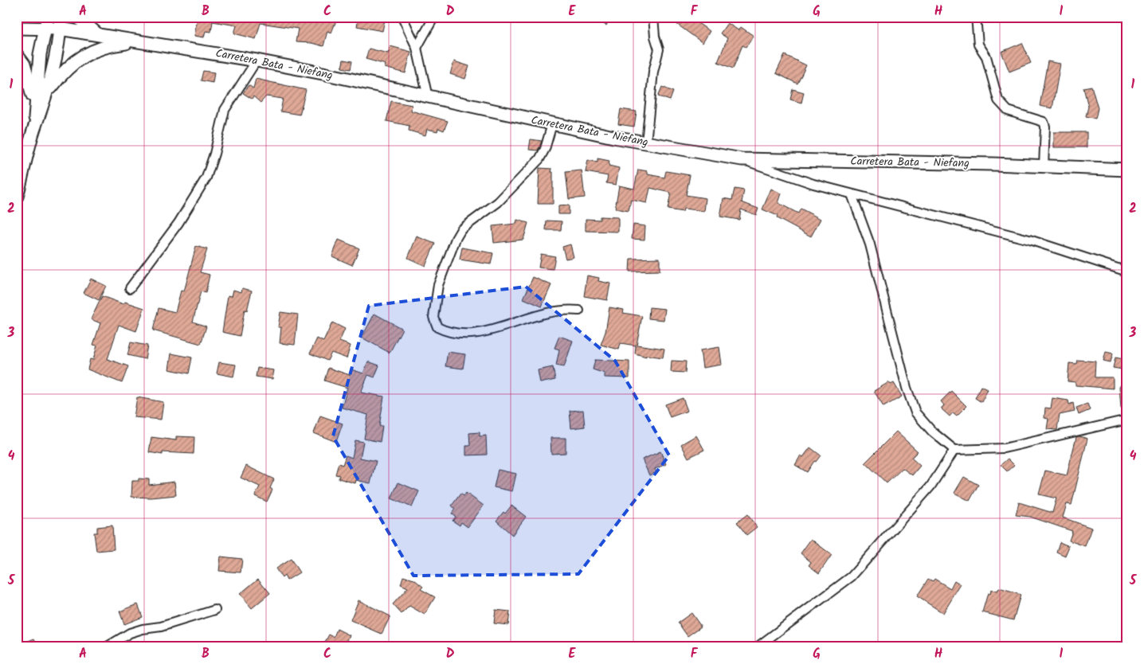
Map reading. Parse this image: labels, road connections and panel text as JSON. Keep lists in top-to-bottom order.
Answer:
{
  "streets": {
    "main road": ["Carretera Bata - Niefang"]
  },
  "grid": {
    "columns": [
      "A",
      "B",
      "C",
      "D",
      "E",
      "F",
      "G",
      "H",
      "I"
    ],
    "rows": [
      "1",
      "2",
      "3",
      "4",
      "5"
    ]
  }
}
